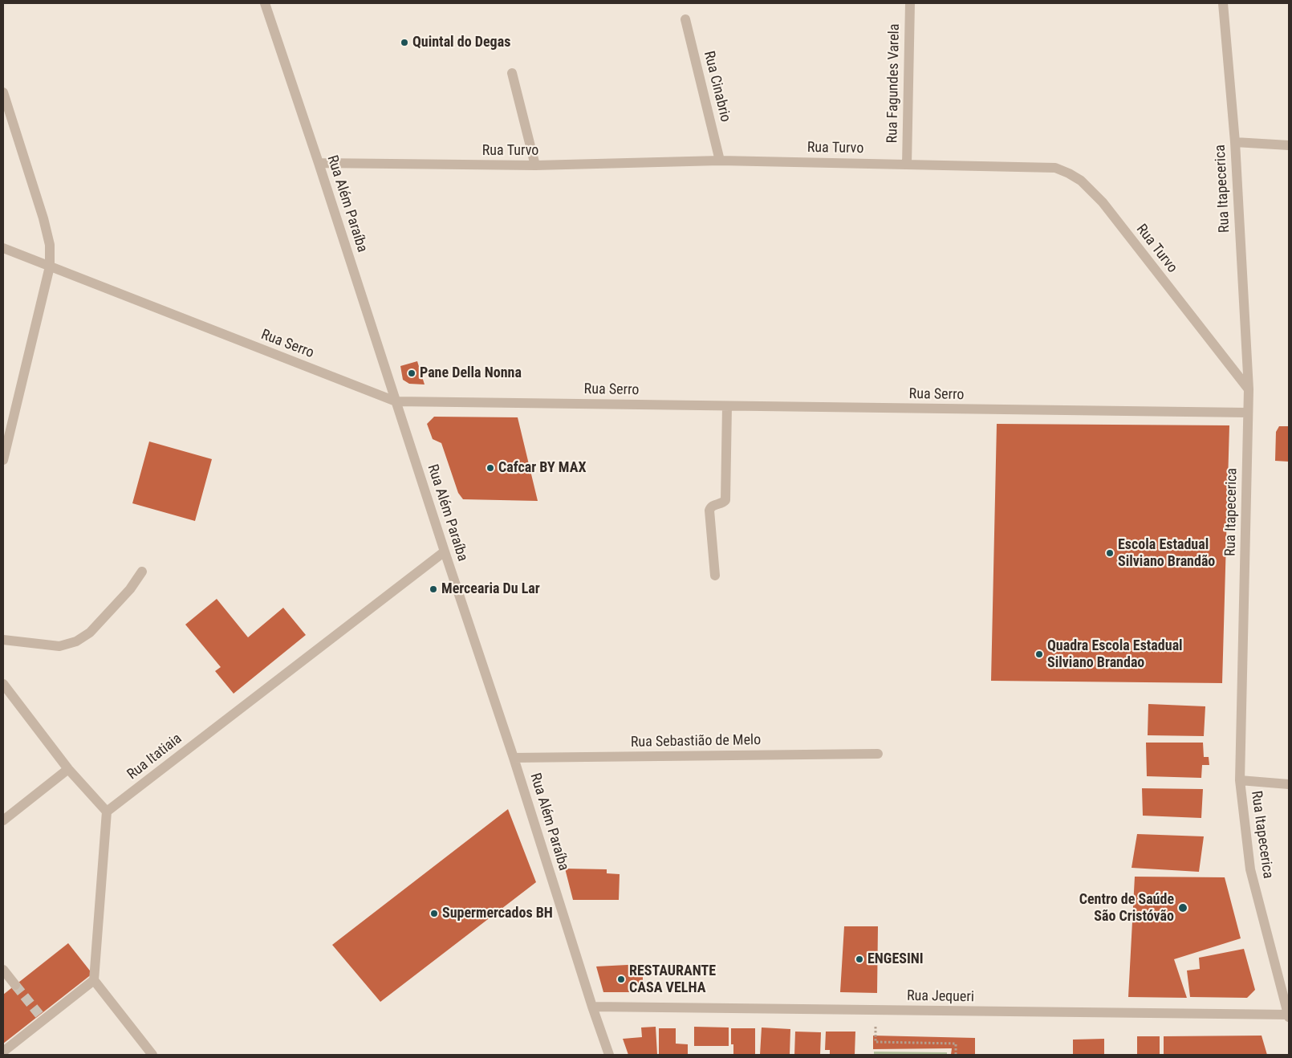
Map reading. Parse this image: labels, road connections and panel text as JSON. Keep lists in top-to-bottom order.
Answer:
{
  "streets": {
    "street": [
      "Rua Fagundes Varela",
      "Rua Cinabrio",
      "Rua Turvo",
      "Rua Itapecerica",
      "Rua Além Paraíba",
      "Rua Serro",
      "Rua Sebastião de Melo",
      "Rua Itatiaia",
      "Rua Jequeri"
    ]
  },
  "crossings": [
    ["Rua Fagundes Varela", "Rua Turvo"],
    ["Rua Cinabrio", "Rua Turvo"],
    ["Rua Turvo", "Rua Itapecerica"],
    ["Rua Turvo", "Rua Além Paraíba"],
    ["Rua Itapecerica", "Rua Serro"],
    ["Rua Itapecerica", "Rua Jequeri"],
    ["Rua Além Paraíba", "Rua Serro"],
    ["Rua Além Paraíba", "Rua Sebastião de Melo"],
    ["Rua Além Paraíba", "Rua Itatiaia"],
    ["Rua Além Paraíba", "Rua Jequeri"]
  ],
  "places": [
    "Quintal do Degas",
    "Pane Della Nonna",
    "Cafcar BY MAX",
    "Escola Estadual Silviano Brandão",
    "Mercearia Du Lar",
    "Quadra Escola Estadual Silviano Brandao",
    "Centro de Saúde São Cristóvão",
    "Supermercados BH",
    "ENGESINI",
    "RESTAURANTE CASA VELHA"
  ]
}
